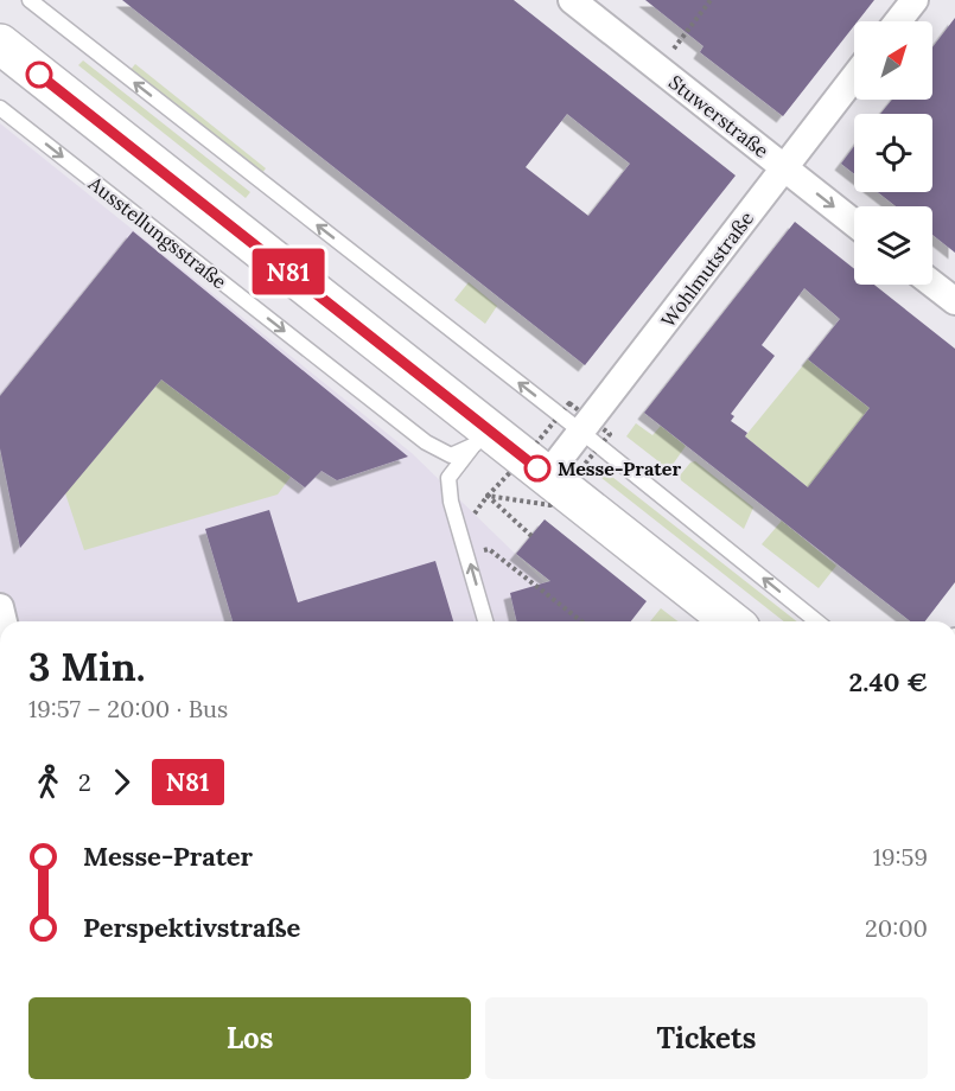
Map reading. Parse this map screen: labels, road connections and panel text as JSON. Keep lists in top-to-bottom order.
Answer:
{
  "streets": {
    "street": ["Stuwerstraße", "Wohlmutstraße"],
    "lane": ["Ausstellungsstraße"]
  },
  "crossings": [
    ["Stuwerstraße", "Wohlmutstraße"]
  ],
  "places": ["Messe-Prater"],
  "lines": ["bus line N81"],
  "north": "top right",
  "page": {
    "on_map": "N81",
    "heading": ["3 Min.", "19:57 – 20:00 · Bus", "2.40 €"],
    "legs": ["2", "N81"],
    "list": [
      {
        "name": "Messe-Prater",
        "value": "19:59"
      },
      {
        "name": "Perspektivstraße",
        "value": "20:00"
      }
    ],
    "buttons": ["Los", "Tickets"]
  }
}
